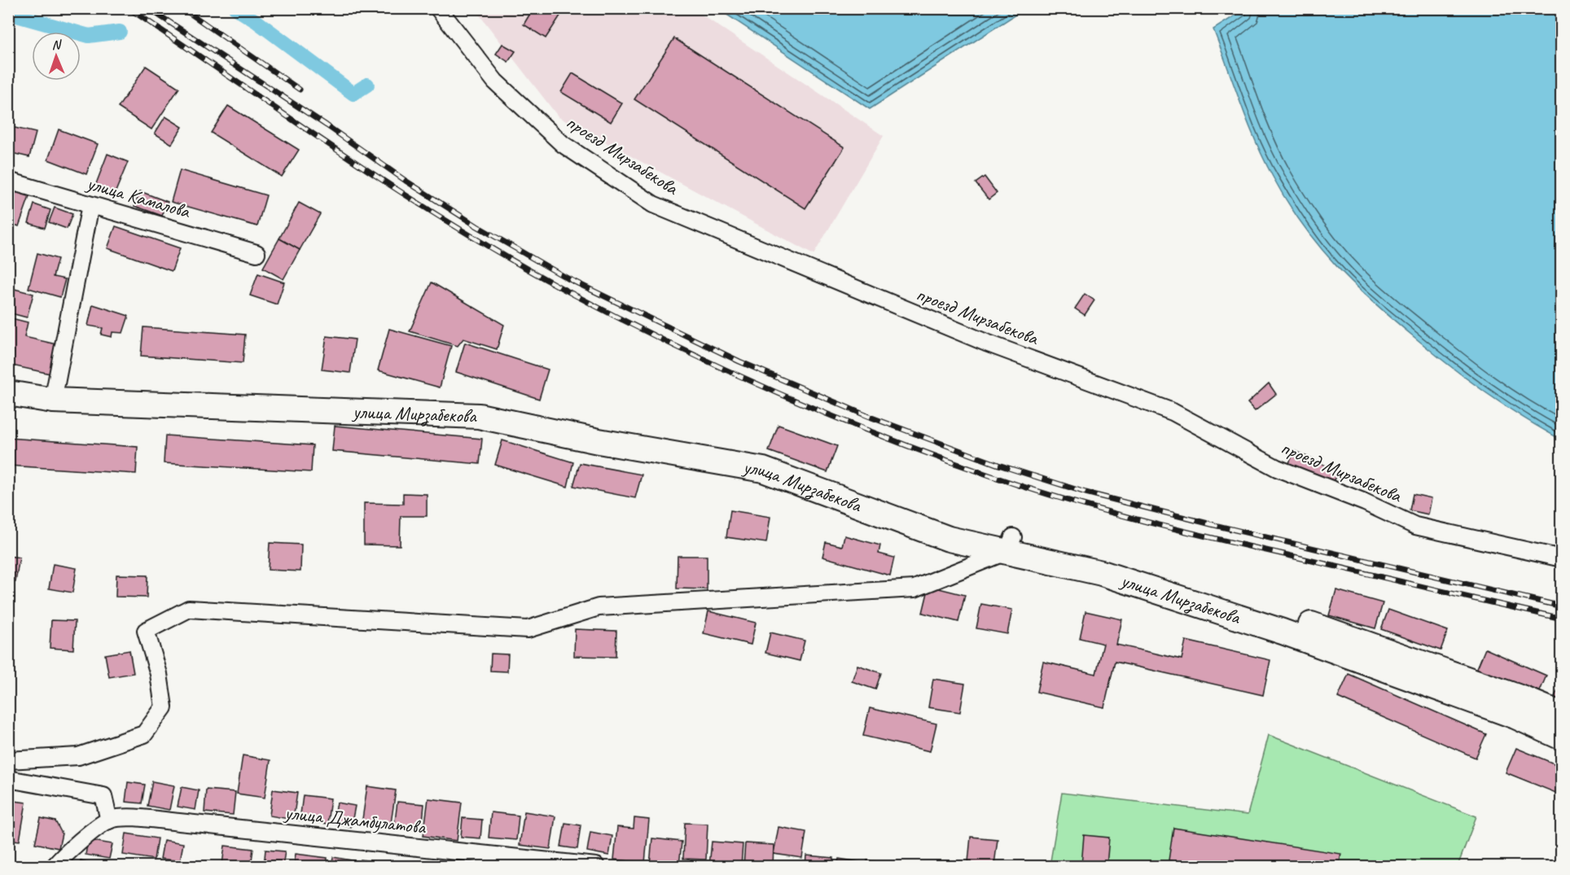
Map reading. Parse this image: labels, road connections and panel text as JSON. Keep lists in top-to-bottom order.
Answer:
{
  "streets": {
    "main road": ["улица Мирзабекова"],
    "street": ["проезд Мирзабекова", "улица Камалова", "улица Джамбулатова"]
  },
  "north": "top"
}
